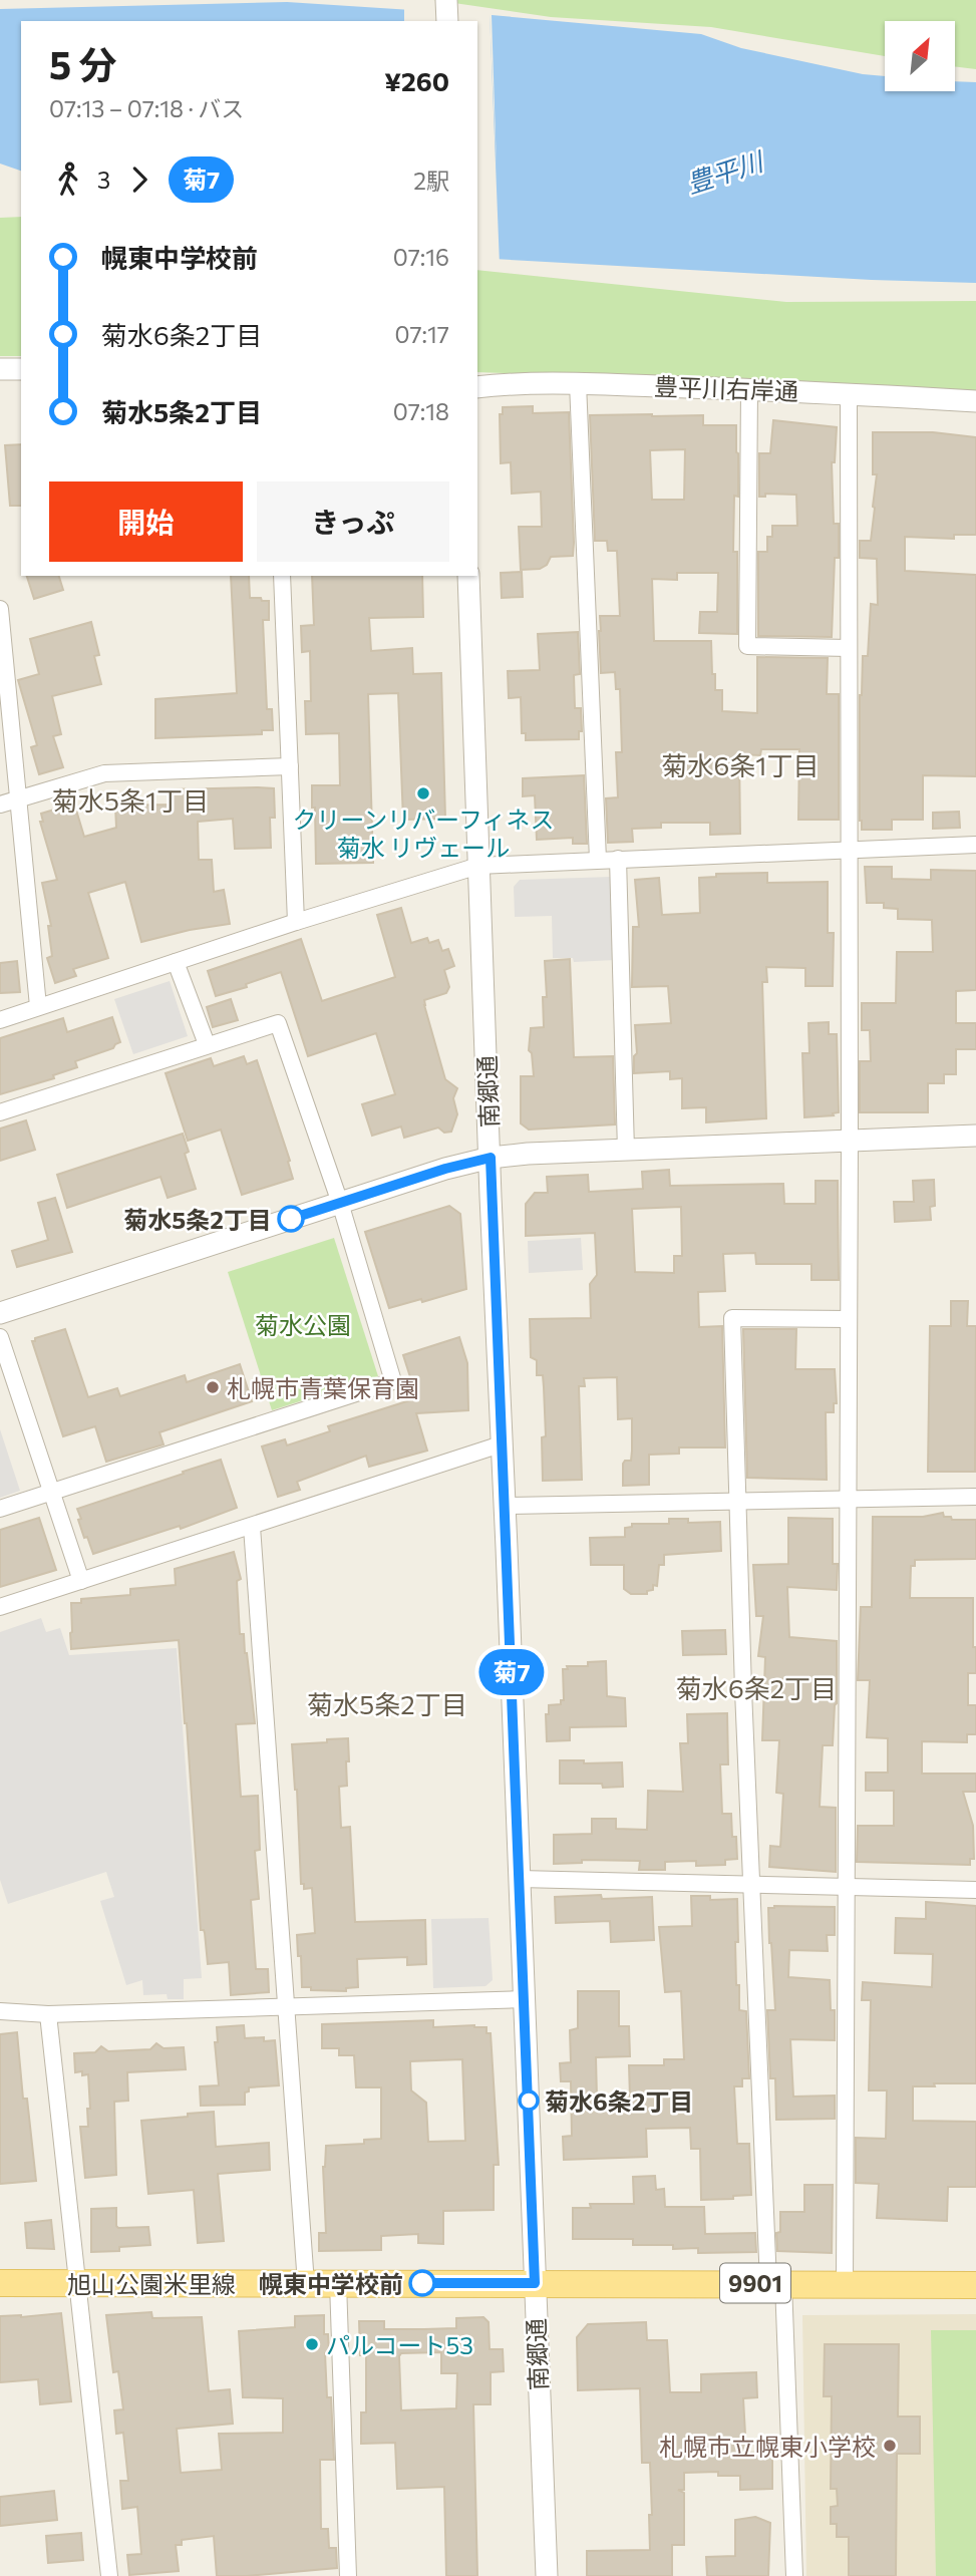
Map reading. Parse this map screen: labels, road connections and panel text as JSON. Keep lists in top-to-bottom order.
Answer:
{
  "streets": {
    "main road": ["旭山公園米里線", "9901"],
    "street": ["豊平川右岸通", "南郷通"]
  },
  "crossings": [
    ["南郷通", "旭山公園米里線"]
  ],
  "districts": [
    "菊水6条1丁目",
    "菊水5条1丁目",
    "菊水6条2丁目",
    "菊水5条2丁目"
  ],
  "water": ["豊平川"],
  "parks": ["菊水公園"],
  "places": [
    "クリーンリバーフィネス 菊水 リヴェール",
    "菊水5条2丁目",
    "札幌市青葉保育園",
    "菊水6条2丁目",
    "幌東中学校前",
    "パルコート53",
    "札幌市立幌東小学校"
  ],
  "lines": ["bus line 菊7"],
  "north": "top right",
  "page": {
    "on_map": "菊7",
    "heading": ["5 分", "07:13 – 07:18 · バス", "¥260"],
    "legs": ["3", "菊7", "2駅"],
    "list": [
      {
        "name": "幌東中学校前",
        "value": "07:16"
      },
      {
        "name": "菊水6条2丁目",
        "value": "07:17"
      },
      {
        "name": "菊水5条2丁目",
        "value": "07:18"
      }
    ],
    "buttons": ["開始", "きっぷ"]
  }
}
